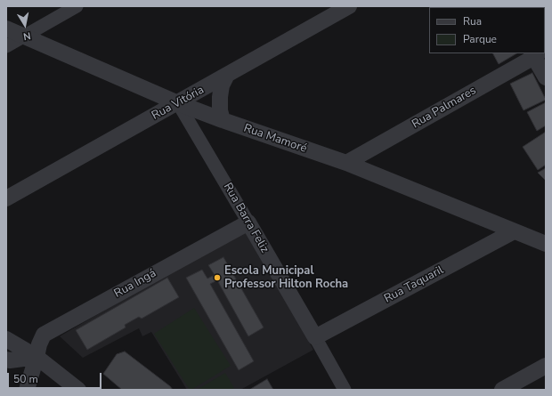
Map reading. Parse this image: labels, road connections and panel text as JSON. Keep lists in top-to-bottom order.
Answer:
{
  "streets": {
    "street": [
      "Rua Vitória",
      "Rua Palmares",
      "Rua Mamoré",
      "Rua Barra Feliz",
      "Rua Ingá",
      "Rua Taquaril"
    ]
  },
  "crossings": [
    ["Rua Vitória", "Rua Mamoré"],
    ["Rua Vitória", "Rua Barra Feliz"],
    ["Rua Palmares", "Rua Mamoré"],
    ["Rua Mamoré", "Rua Barra Feliz"],
    ["Rua Mamoré", "Rua Taquaril"],
    ["Rua Barra Feliz", "Rua Ingá"],
    ["Rua Barra Feliz", "Rua Taquaril"]
  ],
  "places": ["Escola Municipal Professor Hilton Rocha"],
  "legend": ["Rua", "Parque"],
  "scale_bar": "50 m",
  "north": "bottom"
}
